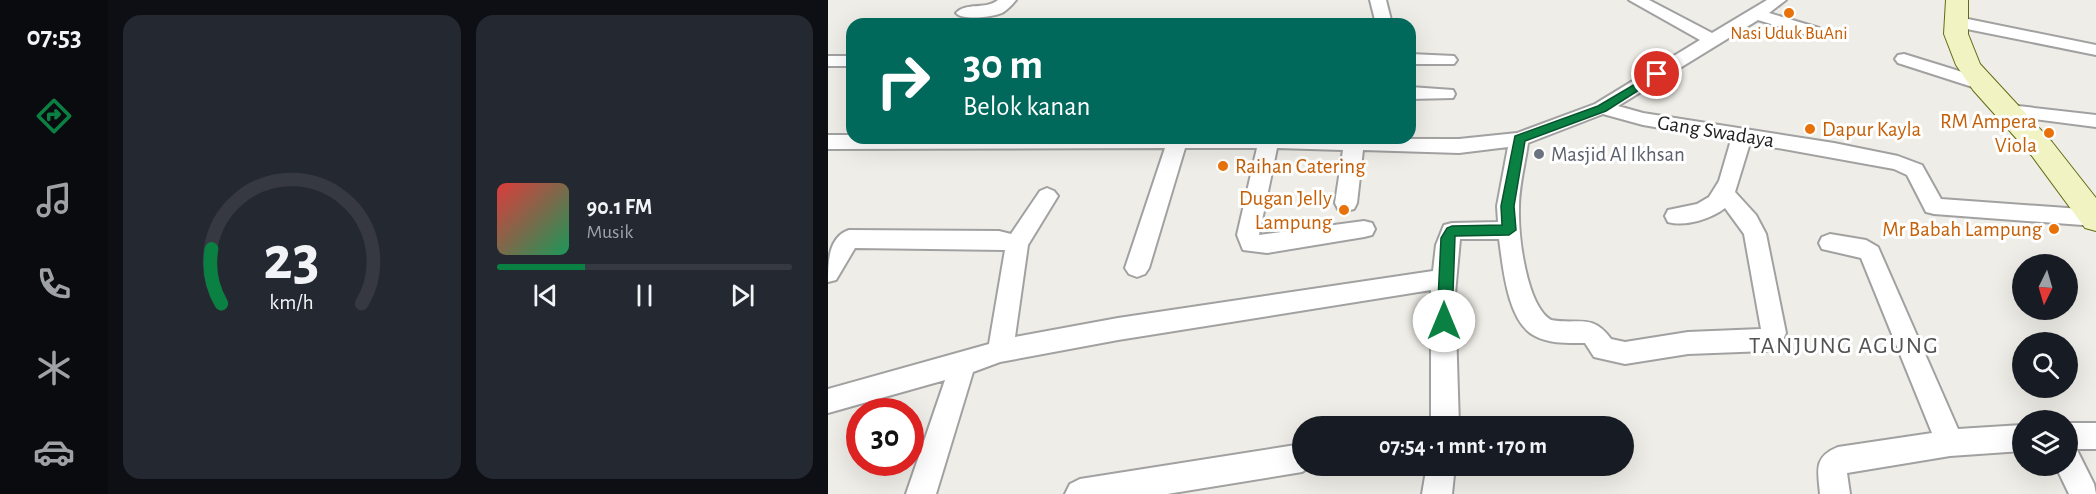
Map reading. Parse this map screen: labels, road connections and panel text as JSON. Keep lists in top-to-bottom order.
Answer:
{
  "streets": {
    "street": ["Gang Swadaya"]
  },
  "districts": ["TANJUNG AGUNG"],
  "places": [
    "Nasi Uduk BuAni",
    "Dapur Kayla",
    "RM Ampera Viola",
    "Masjid Al Ikhsan",
    "Raihan Catering",
    "Dugan Jelly Lampung",
    "Mr Babah Lampung"
  ],
  "north": "bottom",
  "page": {
    "tabs": "07:53",
    "turn": ["30 m", "Belok kanan"],
    "song": ["90.1 FM", "Musik"],
    "limit": "30",
    "trip": "07:54 · 1 mnt · 170 m",
    "gauge": ["23", "km/h"]
  }
}
